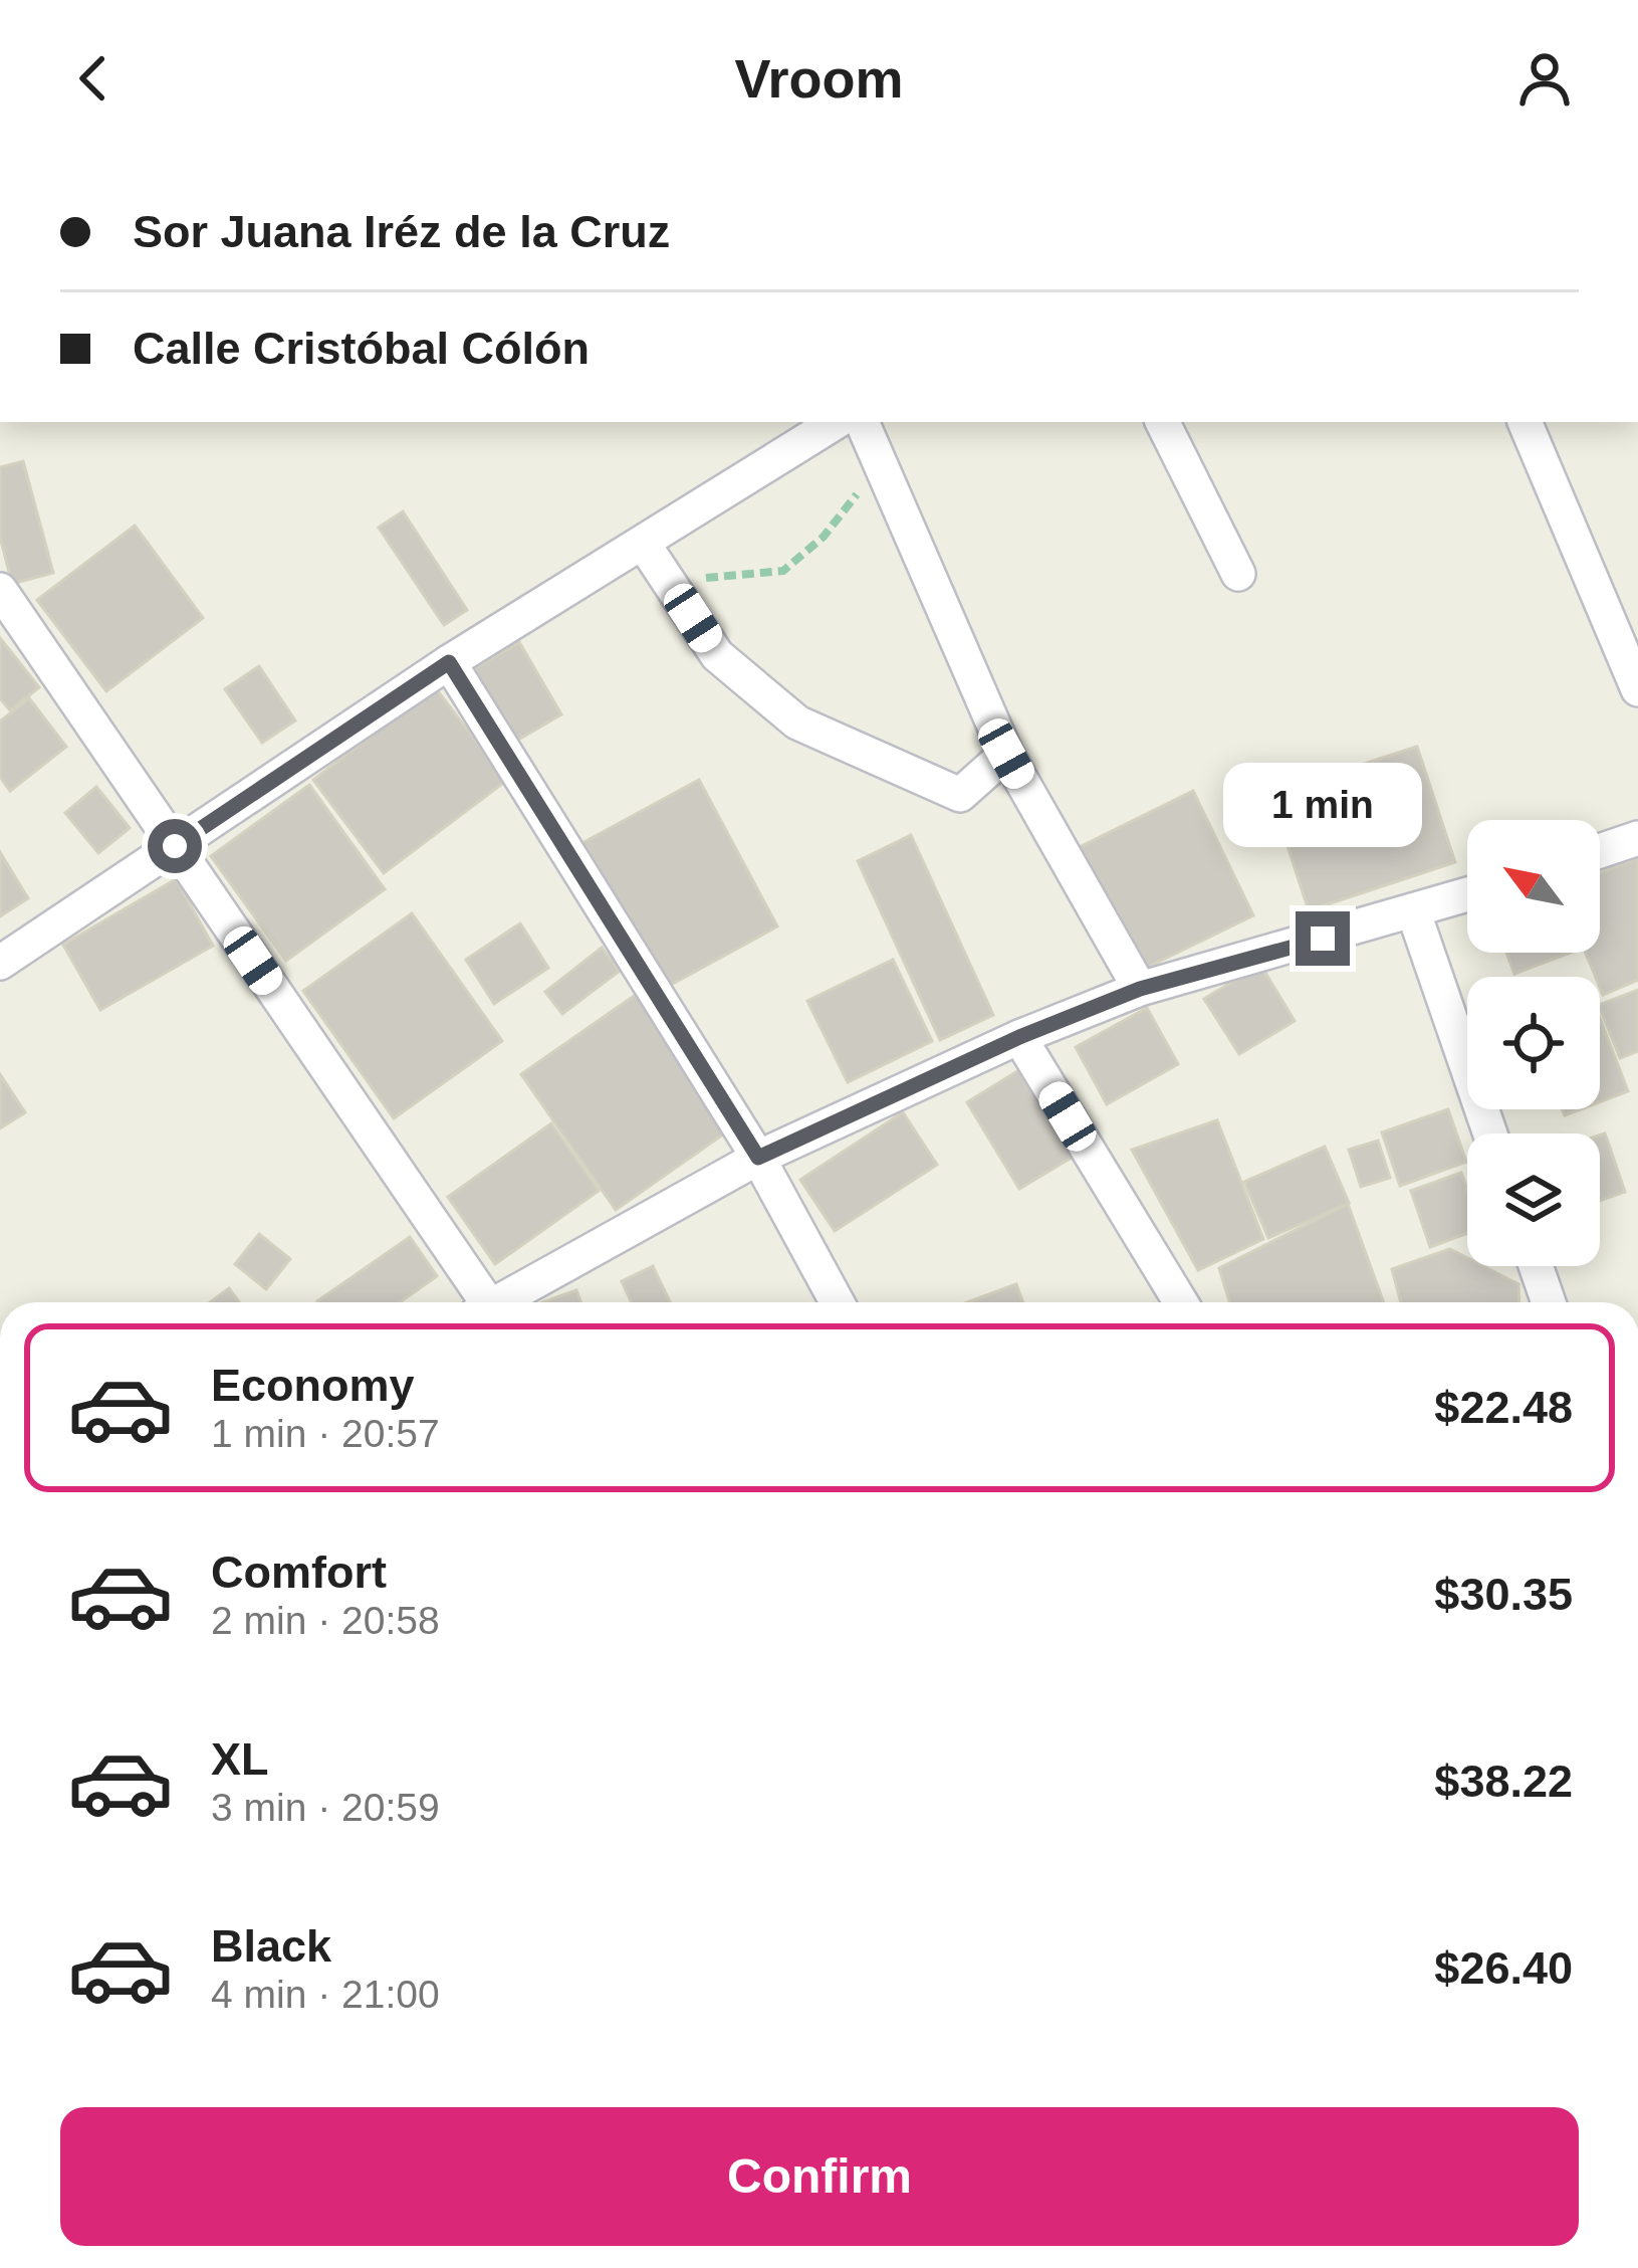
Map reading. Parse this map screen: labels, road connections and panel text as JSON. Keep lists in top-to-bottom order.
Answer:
{
  "north": "top left",
  "page": {
    "header": "Vroom",
    "banner": ["Sor Juana Iréz de la Cruz", "Calle Cristóbal Cólón"],
    "bubble": "1 min",
    "list": [
      {
        "name": "Economy",
        "note": "1 min · 20:57",
        "value": "$22.48"
      },
      {
        "name": "Comfort",
        "note": "2 min · 20:58",
        "value": "$30.35"
      },
      {
        "name": "XL",
        "note": "3 min · 20:59",
        "value": "$38.22"
      },
      {
        "name": "Black",
        "note": "4 min · 21:00",
        "value": "$26.40"
      }
    ],
    "buttons": "Confirm"
  }
}
